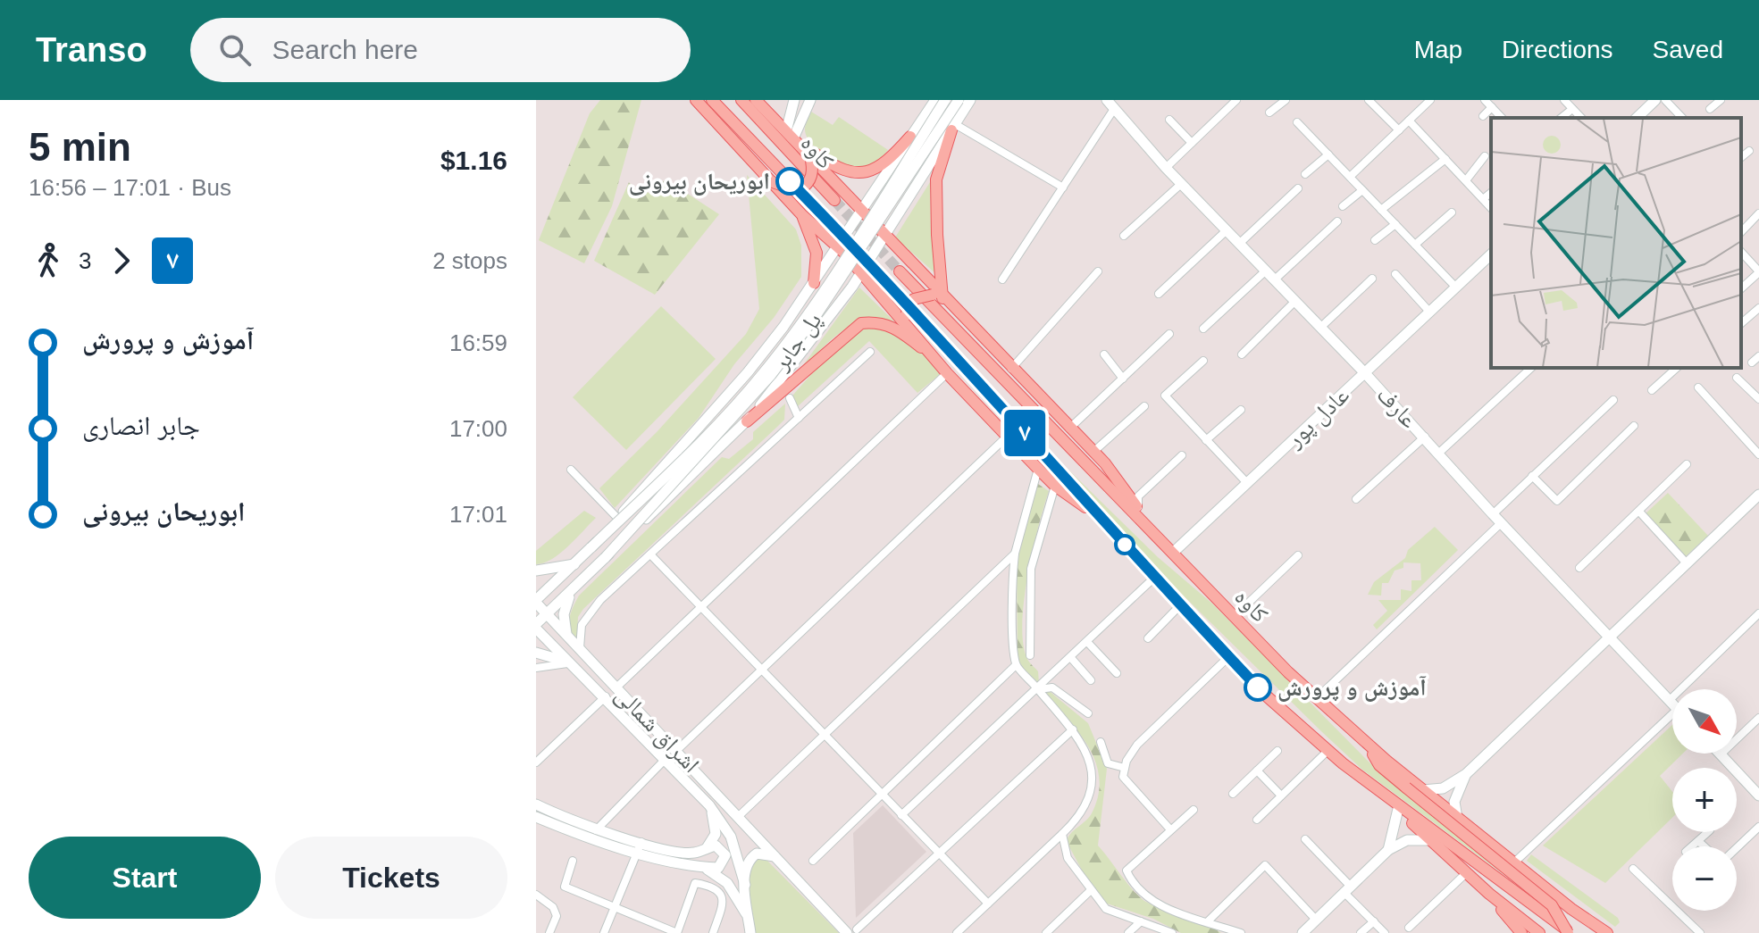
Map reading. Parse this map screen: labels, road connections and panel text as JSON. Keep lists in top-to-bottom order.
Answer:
{
  "streets": {
    "main road": [
      "کاوه",
      "پل جابر",
      "عارف",
      "عادل پور",
      "اشراق شمالی"
    ]
  },
  "crossings": [
    ["کاوه", "عادل پور"],
    ["عارف", "عادل پور"]
  ],
  "places": ["ابوریحان بیرونی", "آموزش و پرورش"],
  "lines": ["bus line ۷"],
  "north": "bottom right",
  "page": {
    "header": "Transo",
    "search": "Search here",
    "nav": ["Map", "Directions", "Saved"],
    "heading": ["5 min", "16:56 – 17:01 · Bus", "$1.16"],
    "on_map": "۷",
    "legs": ["3", "۷", "2 stops"],
    "list": [
      {
        "name": "آموزش و پرورش",
        "value": "16:59"
      },
      {
        "name": "جابر انصاری",
        "value": "17:00"
      },
      {
        "name": "ابوریحان بیرونی",
        "value": "17:01"
      }
    ],
    "map_buttons": ["+", "−"],
    "buttons": ["Start", "Tickets"]
  }
}
